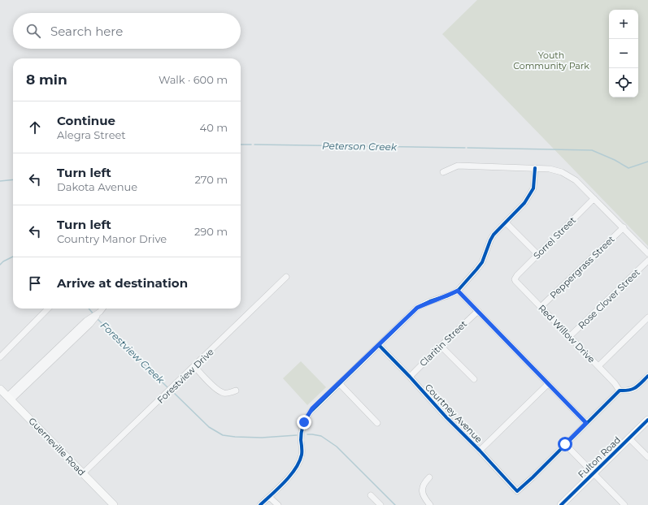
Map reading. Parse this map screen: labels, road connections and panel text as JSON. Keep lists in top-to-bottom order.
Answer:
{
  "streets": {
    "main road": ["Guerneville Road", "Fulton Road"],
    "street": [
      "Sorrel Street",
      "Peppergrass Street",
      "Rose Clover Street",
      "Red Willow Drive",
      "Claritin Street",
      "Forestview Drive",
      "Courtney Avenue"
    ]
  },
  "crossings": [
    ["Sorrel Street", "Red Willow Drive"],
    ["Peppergrass Street", "Red Willow Drive"],
    ["Rose Clover Street", "Red Willow Drive"],
    ["Claritin Street", "Courtney Avenue"],
    ["Forestview Drive", "Guerneville Road"]
  ],
  "water": ["Peterson Creek", "Forestview Creek"],
  "parks": ["Youth Community Park"],
  "page": {
    "map_buttons": ["+", "−"],
    "search": "Search here",
    "heading": ["8 min", "Walk · 600 m"],
    "list": [
      ["Continue", "Alegra Street", "40 m"],
      ["Turn left", "Dakota Avenue", "270 m"],
      ["Turn left", "Country Manor Drive", "290 m"],
      "Arrive at destination"
    ]
  }
}
